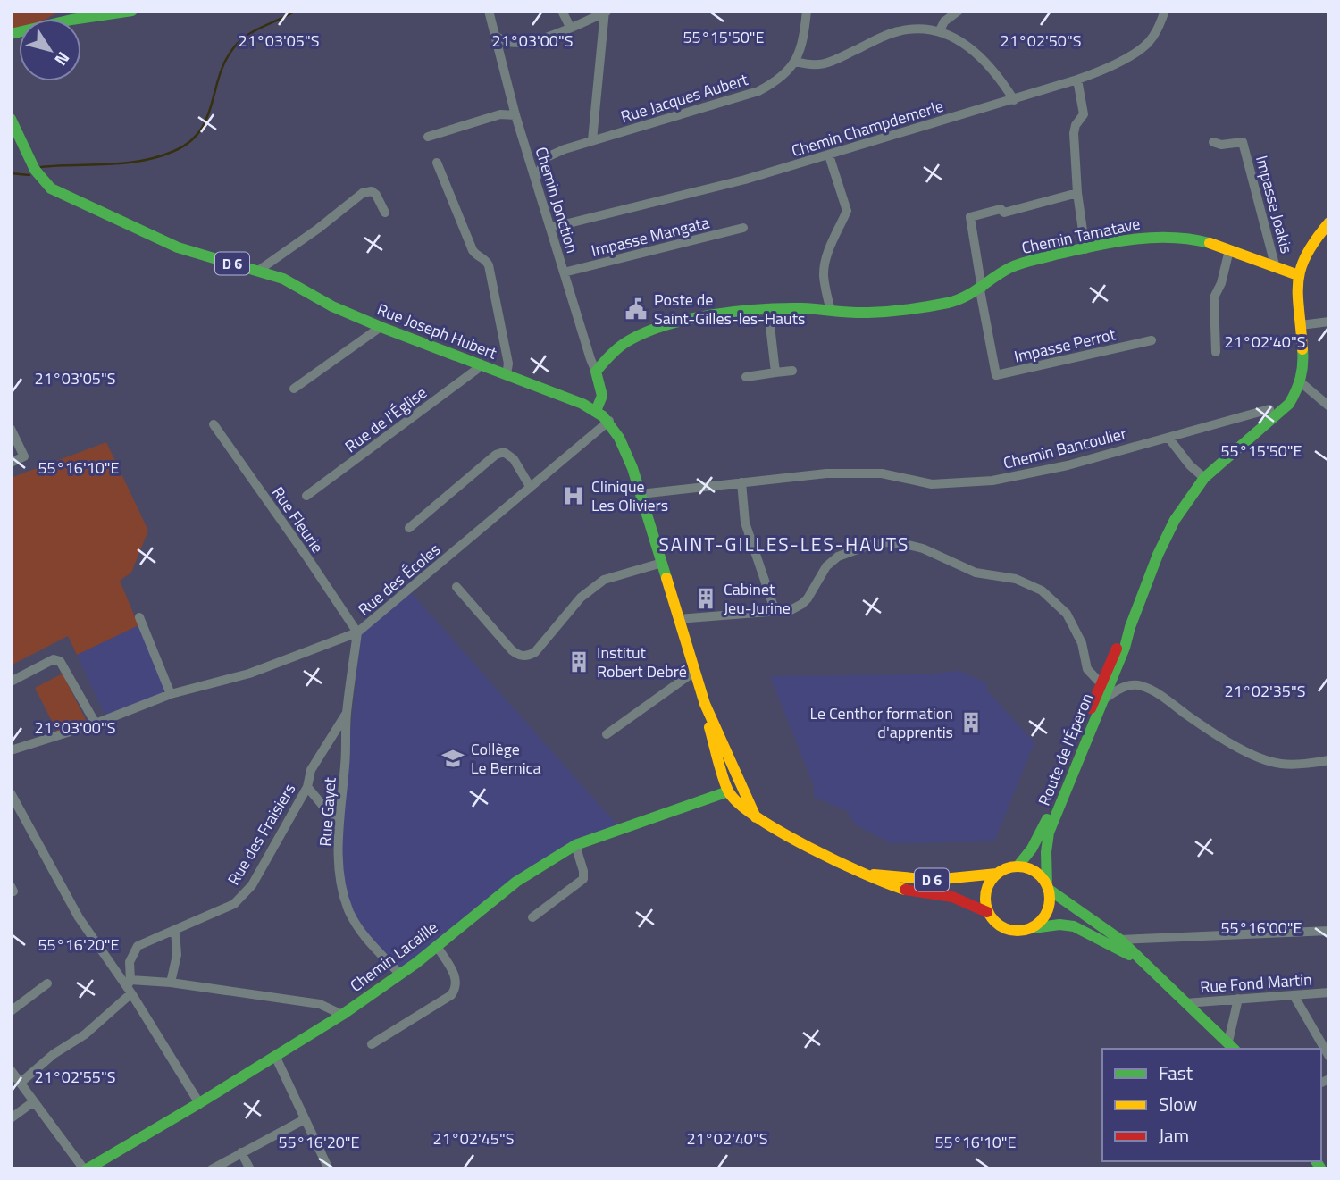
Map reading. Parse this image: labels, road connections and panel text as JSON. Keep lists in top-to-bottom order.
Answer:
{
  "streets": {
    "main road": [
      "Chemin Tamatave",
      "D 6",
      "Rue Joseph Hubert",
      "Route de l'Éperon",
      "Chemin Lacaille"
    ],
    "street": [
      "Rue Jacques Aubert",
      "Chemin Champdemerle",
      "Chemin Jonction",
      "Impasse Joakis",
      "Impasse Mangata",
      "Impasse Perrot",
      "Rue de l'Église",
      "Chemin Bancoulier",
      "Rue Fleurie",
      "Rue des Écoles",
      "Rue Gayet",
      "Rue des Fraisiers",
      "Rue Fond Martin"
    ]
  },
  "crossings": [
    ["Rue Jacques Aubert", "Chemin Jonction"],
    ["Chemin Champdemerle", "Chemin Jonction"],
    ["Chemin Jonction", "Chemin Tamatave"],
    ["Chemin Jonction", "Impasse Mangata"],
    ["Impasse Joakis", "Chemin Tamatave"],
    ["Chemin Tamatave", "Impasse Perrot"],
    ["Rue Joseph Hubert", "Rue de l'Église"],
    ["Rue Joseph Hubert", "Chemin Bancoulier"],
    ["Rue Joseph Hubert", "Rue des Écoles"],
    ["Rue Joseph Hubert", "Route de l'Éperon"],
    ["Rue Joseph Hubert", "Chemin Lacaille"],
    ["Rue Fleurie", "Rue des Écoles"],
    ["Rue Fleurie", "Rue Gayet"],
    ["Rue des Écoles", "Rue Gayet"],
    ["Rue Gayet", "Rue des Fraisiers"],
    ["Rue Gayet", "Chemin Lacaille"]
  ],
  "districts": ["SAINT-GILLES-LES-HAUTS"],
  "places": {
    "public building": ["Poste de Saint-Gilles-les-Hauts"],
    "hospital": ["Clinique Les Oliviers"],
    "building": ["Cabinet Jeu-Jurine", "Institut Robert Debré", "Le Centhor formation d'apprentis"],
    "school or university": ["Collège Le Bernica"]
  },
  "legend": ["Fast", "Slow", "Jam"],
  "north": "bottom right",
  "coordinates": [
    "55°15'50\"E",
    "21°03'05\"S",
    "21°03'00\"S",
    "21°02'50\"S",
    "21°02'40\"S",
    "55°16'10\"E",
    "21°02'35\"S",
    "55°16'00\"E",
    "55°16'20\"E",
    "21°02'55\"S",
    "21°02'45\"S"
  ]
}
